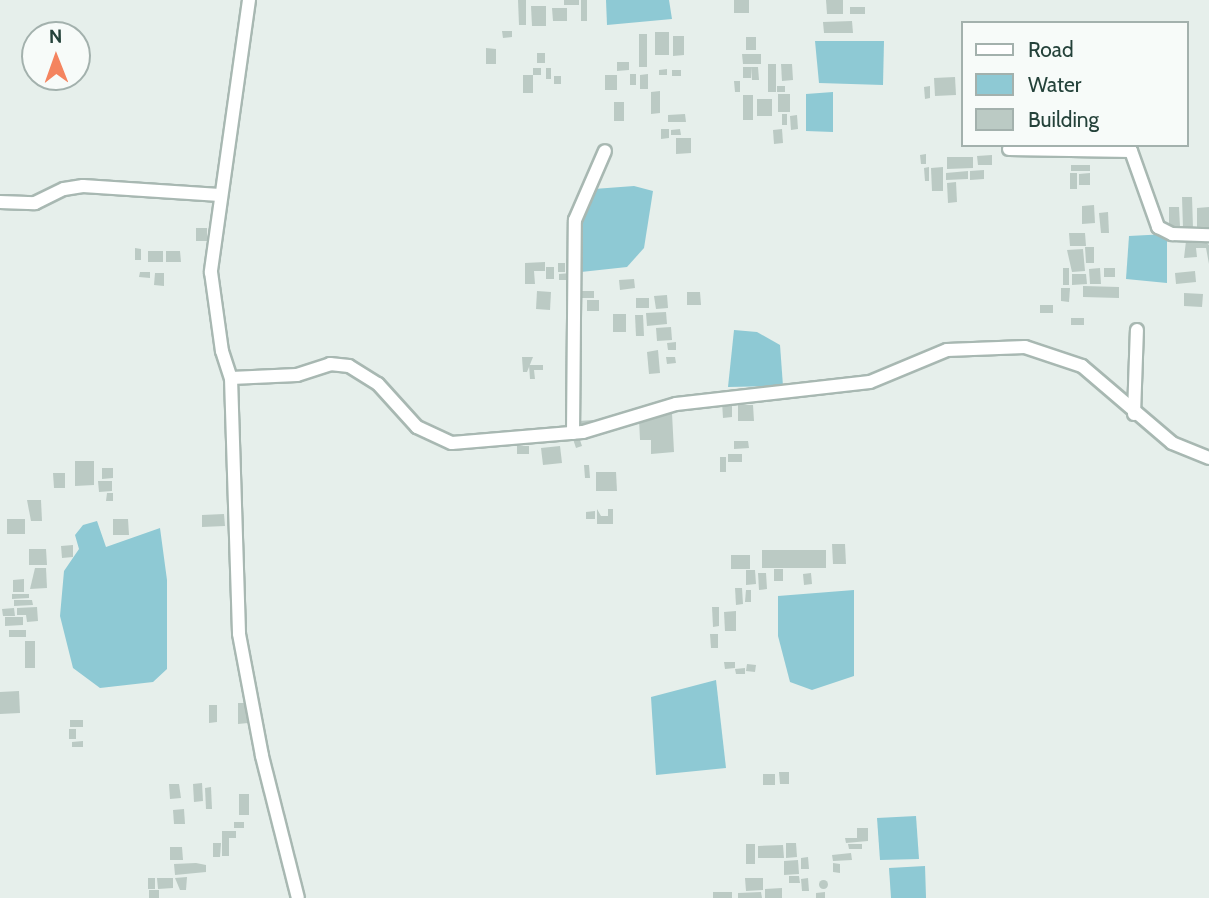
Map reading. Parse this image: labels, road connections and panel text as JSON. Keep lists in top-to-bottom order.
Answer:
{
  "legend": ["Road", "Water", "Building"],
  "north": "top"
}
